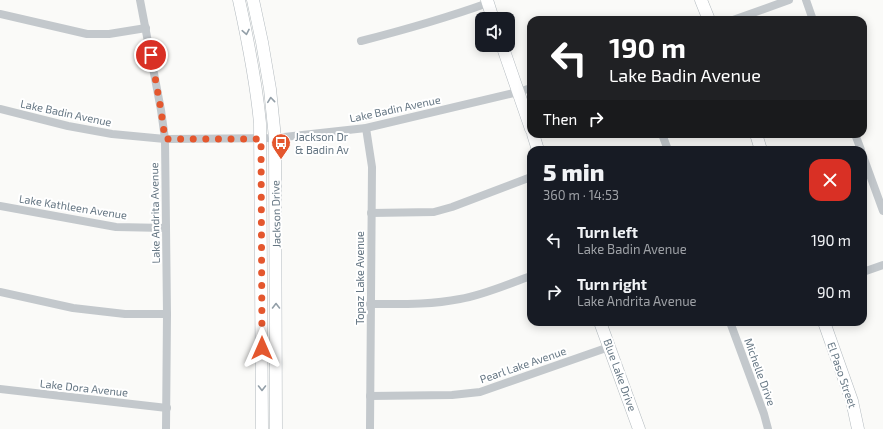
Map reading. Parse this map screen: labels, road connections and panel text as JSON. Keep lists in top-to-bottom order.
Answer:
{
  "streets": {
    "main road": ["Jackson Drive", "Blue Lake Drive", "El Paso Street"],
    "street": [
      "Lake Badin Avenue",
      "Lake Kathleen Avenue",
      "Lake Andrita Avenue",
      "Topaz Lake Avenue",
      "Pearl Lake Avenue",
      "Michelle Drive",
      "Lake Dora Avenue"
    ]
  },
  "crossings": [
    ["Lake Badin Avenue", "Lake Andrita Avenue"],
    ["Lake Badin Avenue", "Jackson Drive"],
    ["Lake Badin Avenue", "Topaz Lake Avenue"],
    ["Lake Kathleen Avenue", "Lake Andrita Avenue"],
    ["Lake Andrita Avenue", "Lake Dora Avenue"],
    ["Topaz Lake Avenue", "Pearl Lake Avenue"],
    ["Pearl Lake Avenue", "Blue Lake Drive"]
  ],
  "places": {
    "bus stop": ["Jackson Dr & Badin Av"]
  },
  "page": {
    "turn": ["190 m", "Lake Badin Avenue"],
    "then": "Then",
    "heading": ["5 min", "360 m · 14:53"],
    "list": [
      {
        "name": "Turn left",
        "note": "Lake Badin Avenue",
        "value": "190 m"
      },
      {
        "name": "Turn right",
        "note": "Lake Andrita Avenue",
        "value": "90 m"
      }
    ]
  }
}
